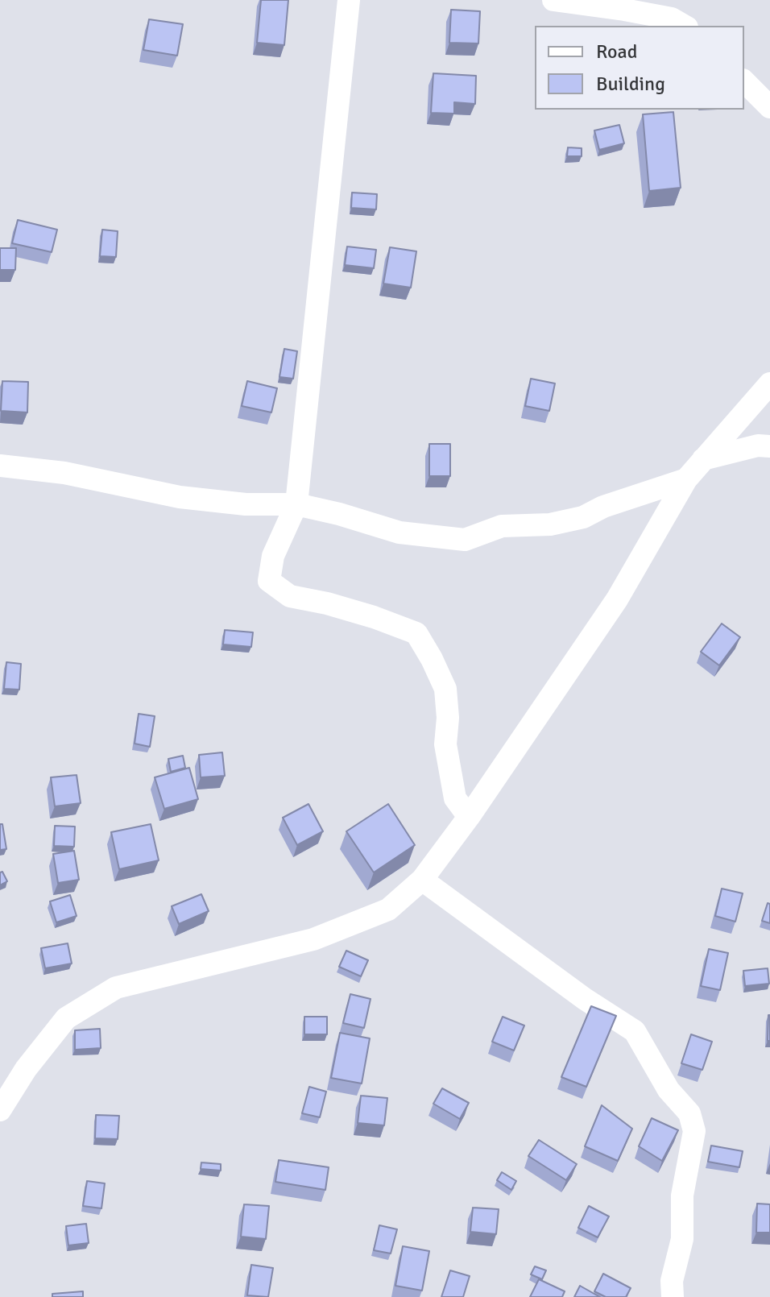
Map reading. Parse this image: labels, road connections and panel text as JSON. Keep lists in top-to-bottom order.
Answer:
{
  "legend": ["Road", "Building"]
}
